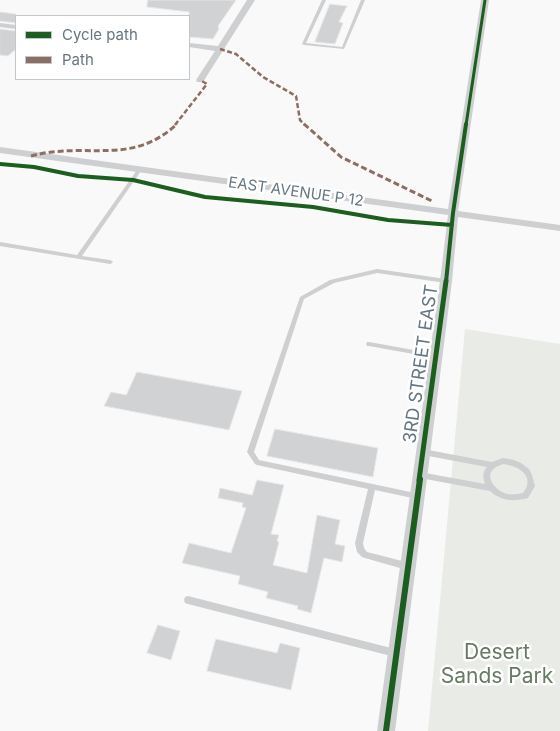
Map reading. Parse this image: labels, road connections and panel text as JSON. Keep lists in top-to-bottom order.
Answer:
{
  "streets": {
    "street": ["EAST AVENUE P 12", "3RD STREET EAST"]
  },
  "crossings": [
    ["EAST AVENUE P 12", "3RD STREET EAST"]
  ],
  "parks": ["Desert Sands Park"],
  "legend": ["Cycle path", "Path"]
}
